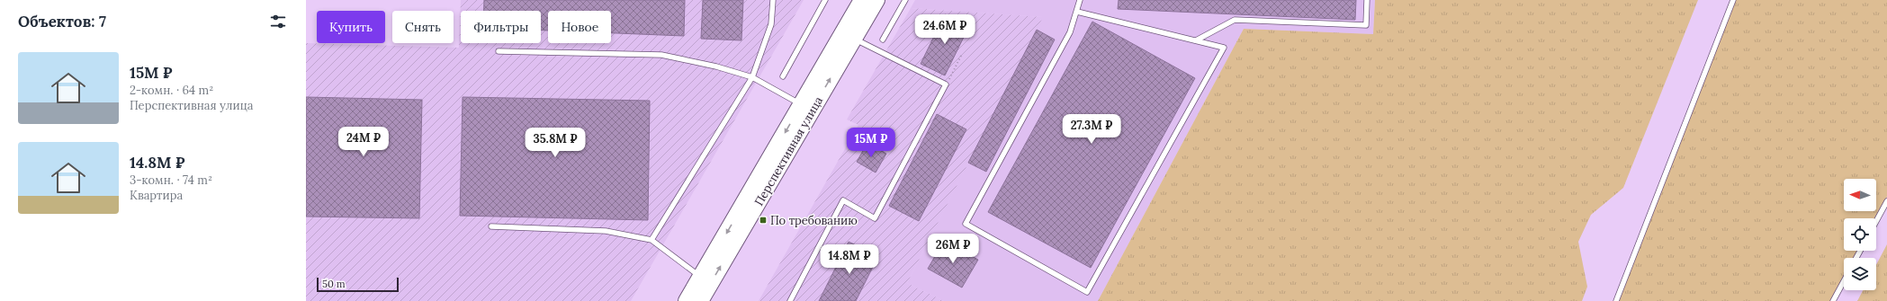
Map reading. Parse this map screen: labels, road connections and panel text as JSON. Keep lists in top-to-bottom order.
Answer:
{
  "streets": {
    "main road": ["Перспективная улица"]
  },
  "places": {
    "transit": ["По требованию"]
  },
  "scale_bar": "50 m",
  "north": "left",
  "page": {
    "heading": "Объектов: 7",
    "chip": [
      "Купить",
      "Снять",
      "Фильтры",
      "Новое"
    ],
    "price": [
      "24.6M ₽",
      "27.3M ₽",
      "24M ₽",
      "35.8M ₽",
      "15M ₽",
      "26M ₽",
      "14.8M ₽"
    ],
    "list": [
      {
        "name": "15M ₽",
        "note": "2-комн. · 64 m² · Перспективная улица"
      },
      {
        "name": "14.8M ₽",
        "note": "3-комн. · 74 m² · Квартира"
      }
    ],
    "scale": "50 m"
  }
}
